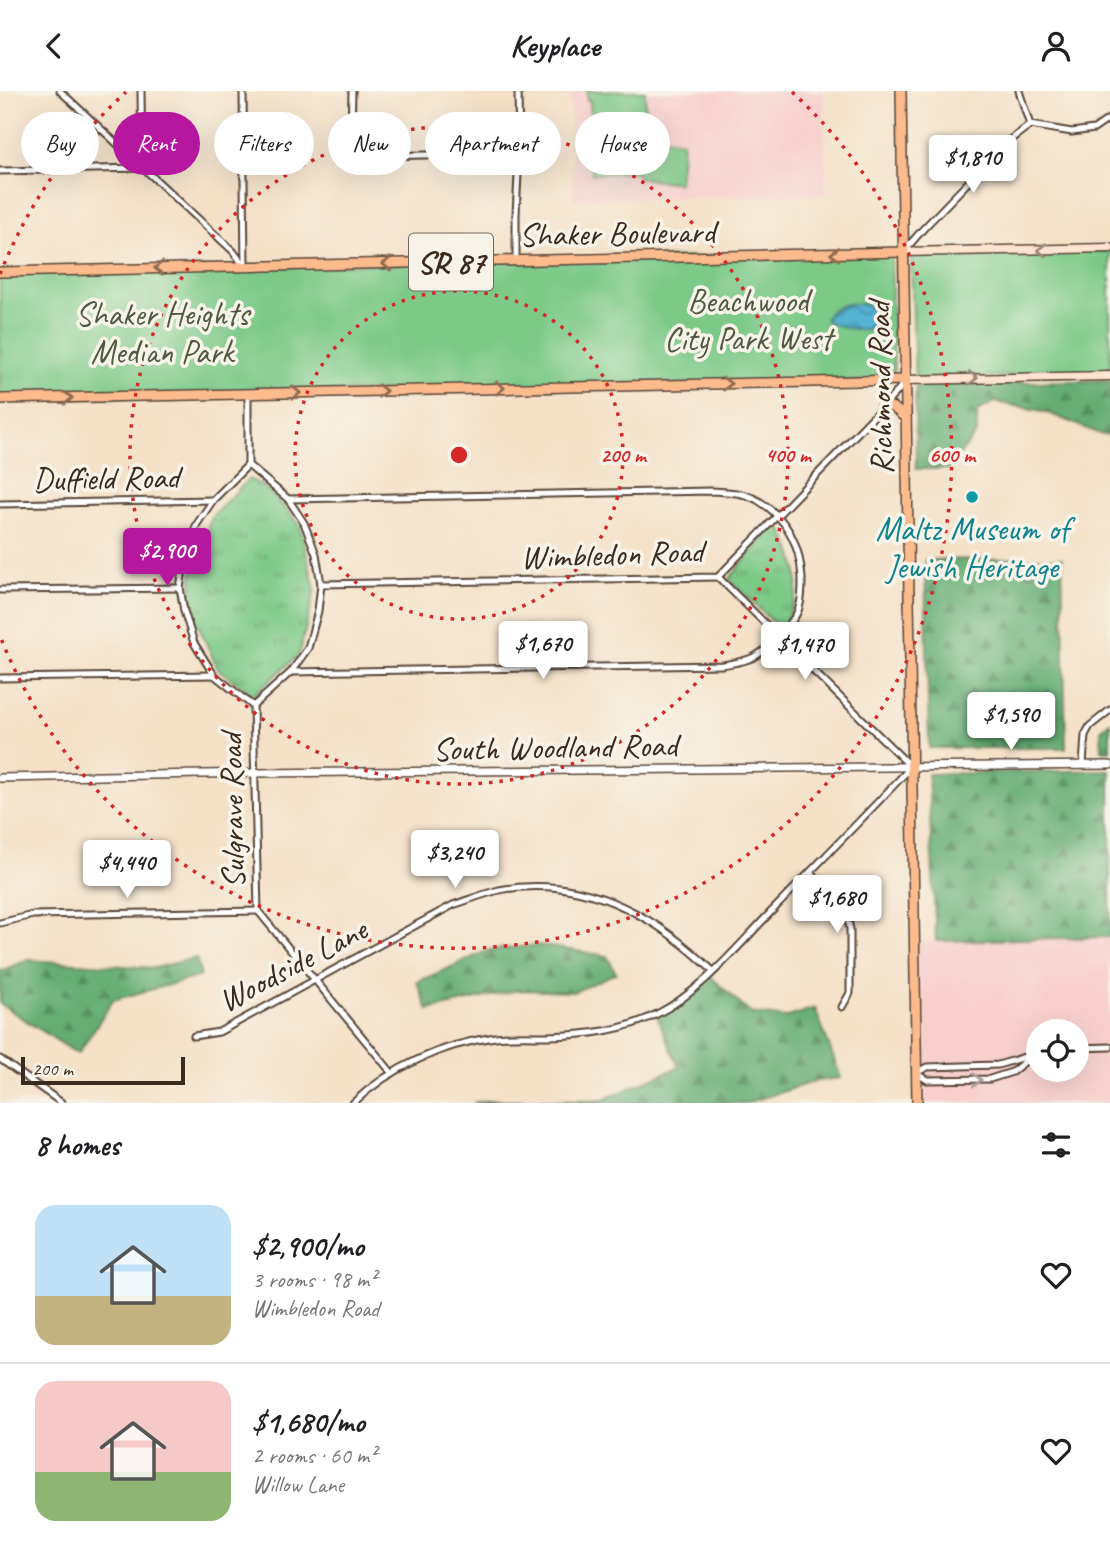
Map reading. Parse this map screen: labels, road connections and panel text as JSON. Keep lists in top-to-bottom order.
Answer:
{
  "streets": {
    "main road": ["Shaker Boulevard", "SR 87", "Richmond Road"],
    "street": [
      "Duffield Road",
      "Wimbledon Road",
      "South Woodland Road",
      "Sulgrave Road",
      "Woodside Lane"
    ]
  },
  "crossings": [
    ["Shaker Boulevard", "Richmond Road"],
    ["Richmond Road", "Wimbledon Road"],
    ["Richmond Road", "South Woodland Road"],
    ["Duffield Road", "Wimbledon Road"],
    ["Duffield Road", "Sulgrave Road"],
    ["Wimbledon Road", "Sulgrave Road"],
    ["South Woodland Road", "Sulgrave Road"],
    ["Sulgrave Road", "Woodside Lane"]
  ],
  "one_way": ["Shaker Boulevard"],
  "parks": ["Beachwood City Park West", "Shaker Heights Median Park"],
  "places": ["Maltz Museum of Jewish Heritage"],
  "scale_bar": "200 m",
  "page": {
    "header": "Keyplace",
    "chip": [
      "Buy",
      "Rent",
      "Filters",
      "New",
      "Apartment",
      "House"
    ],
    "price": [
      "$1,810",
      "$2,900",
      "$1,670",
      "$1,470",
      "$1,590",
      "$3,240",
      "$4,440",
      "$1,680"
    ],
    "scale": "200 m",
    "heading": "8 homes",
    "list": [
      {
        "name": "$2,900/mo",
        "note": "3 rooms · 98 m² · Wimbledon Road"
      },
      {
        "name": "$1,680/mo",
        "note": "2 rooms · 60 m² · Willow Lane"
      }
    ]
  },
  "rings": ["200 m", "400 m", "600 m"]
}
